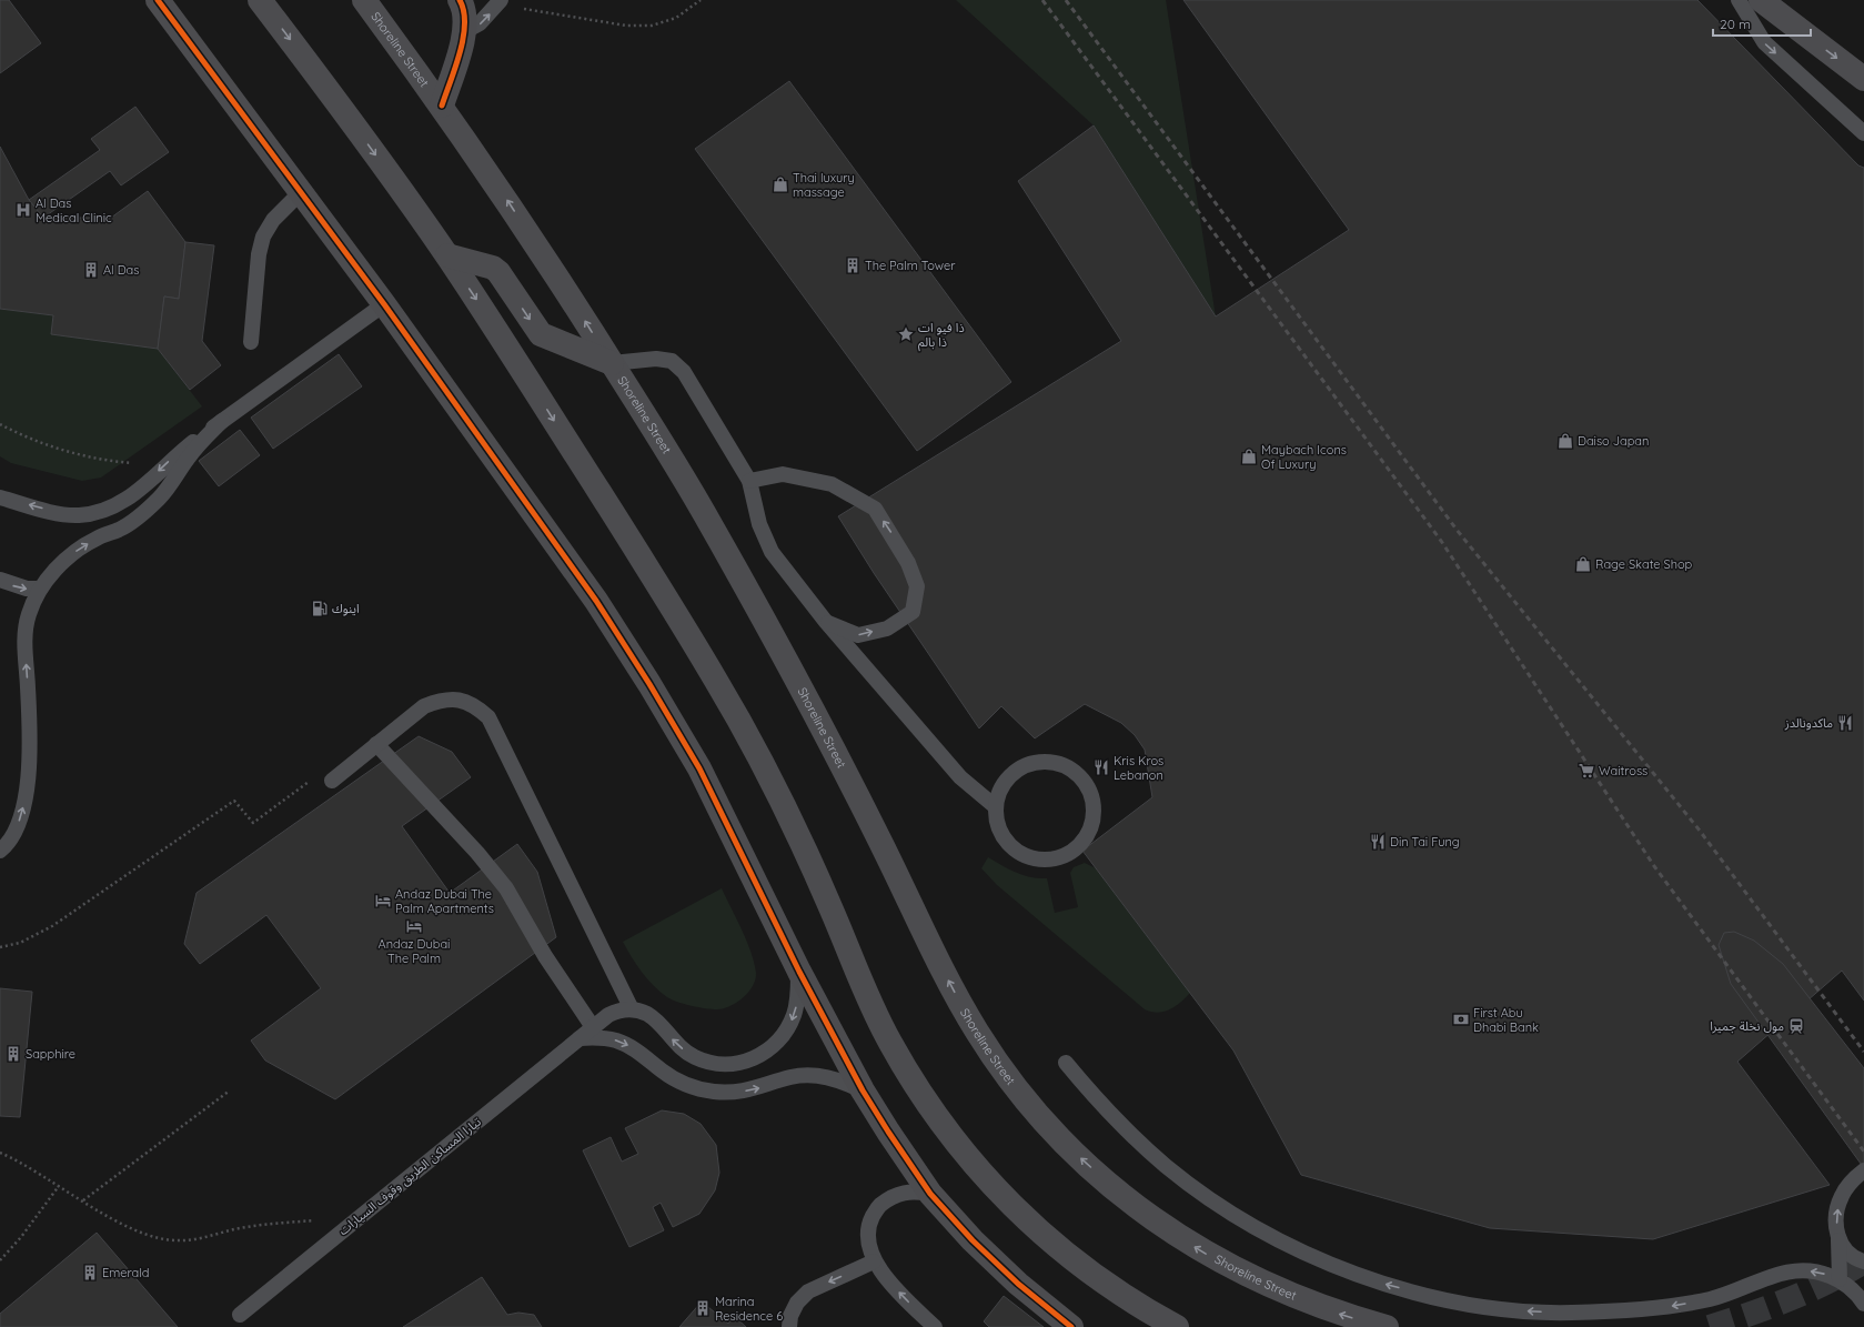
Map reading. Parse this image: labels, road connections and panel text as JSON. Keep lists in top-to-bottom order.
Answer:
{
  "streets": {
    "main road": ["Shoreline Street"],
    "lane": ["تيارا المساكن الطريق وقوف السيارات"]
  },
  "places": {
    "shop": [
      "Thai luxury massage",
      "Daiso Japan",
      "Maybach Icons Of Luxury",
      "Rage Skate Shop"
    ],
    "hospital": ["Al Das Medical Clinic"],
    "building": [
      "The Palm Tower",
      "Al Das",
      "Sapphire",
      "Emerald",
      "Marina Residence 6"
    ],
    "place": ["ذا فيو ات ذا بالم"],
    "fuel station": ["اينوك"],
    "restaurant": ["ماكدونالدز", "Kris Kros Lebanon", "Din Tai Fung"],
    "supermarket": ["Waitross"],
    "hotel": ["Andaz Dubai The Palm Apartments", "Andaz Dubai The Palm"],
    "bank": ["First Abu Dhabi Bank"],
    "station": ["مول نخلة جميرا"]
  },
  "scale_bar": "20 m"
}
